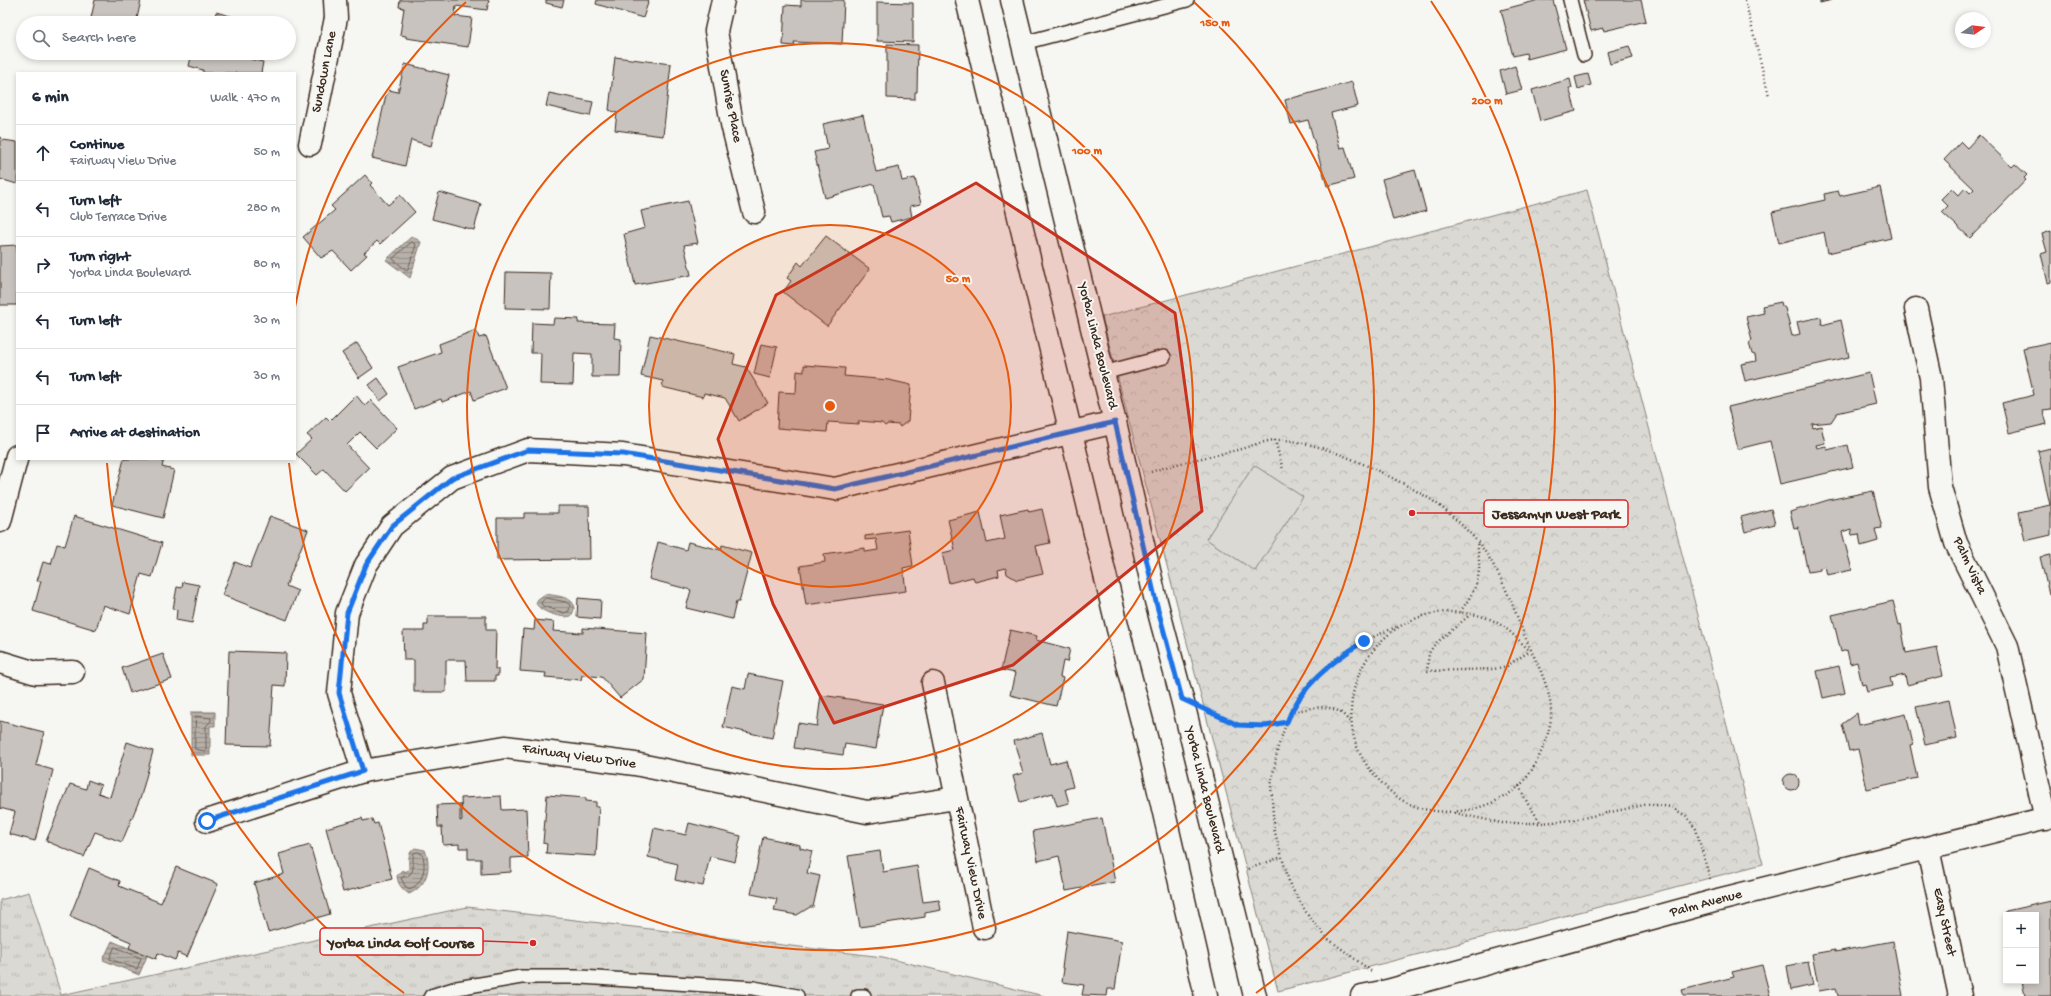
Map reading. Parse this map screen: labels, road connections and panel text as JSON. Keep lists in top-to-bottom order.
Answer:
{
  "streets": {
    "street": [
      "Sundown Lane",
      "Sunrise Place",
      "Yorba Linda Boulevard",
      "Palm Vista",
      "Fairway View Drive",
      "Palm Avenue",
      "Easy Street"
    ]
  },
  "crossings": [
    ["Palm Vista", "Palm Avenue"],
    ["Palm Avenue", "Easy Street"]
  ],
  "places": ["Jessamyn West Park", "Yorba Linda Golf Course"],
  "north": "right",
  "page": {
    "search": "Search here",
    "heading": ["6 min", "Walk · 470 m"],
    "list": [
      ["Continue", "Fairway View Drive", "50 m"],
      ["Turn left", "Club Terrace Drive", "280 m"],
      ["Turn right", "Yorba Linda Boulevard", "80 m"],
      ["Turn left", "30 m"],
      ["Turn left", "30 m"],
      "Arrive at destination"
    ],
    "map_buttons": ["+", "−"]
  },
  "rings": [
    "150 m",
    "200 m",
    "100 m",
    "50 m"
  ]
}
